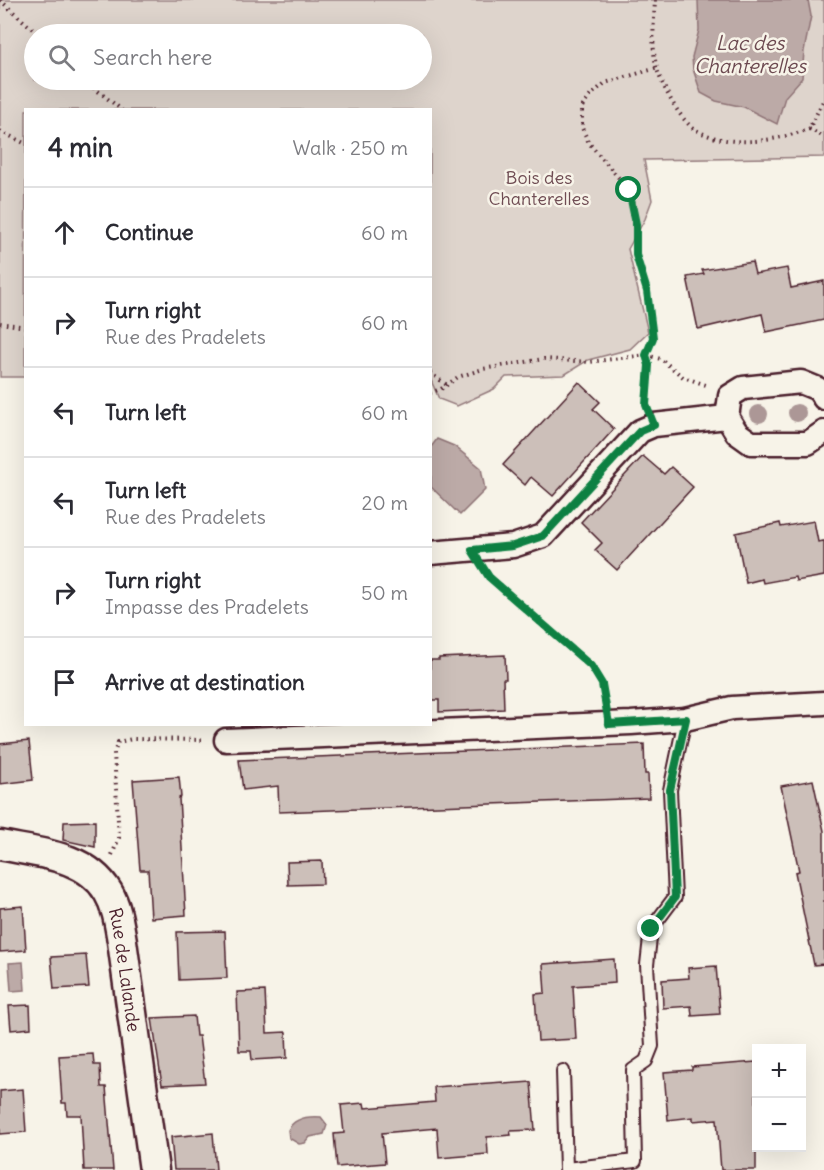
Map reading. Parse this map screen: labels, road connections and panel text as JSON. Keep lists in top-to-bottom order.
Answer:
{
  "streets": {
    "street": ["Rue de Lalande"]
  },
  "water": ["Lac des Chanterelles"],
  "parks": ["Bois des Chanterelles"],
  "page": {
    "search": "Search here",
    "heading": ["4 min", "Walk · 250 m"],
    "list": [
      ["Continue", "60 m"],
      ["Turn right", "Rue des Pradelets", "60 m"],
      ["Turn left", "60 m"],
      ["Turn left", "Rue des Pradelets", "20 m"],
      ["Turn right", "Impasse des Pradelets", "50 m"],
      "Arrive at destination"
    ],
    "map_buttons": ["+", "−"]
  }
}
